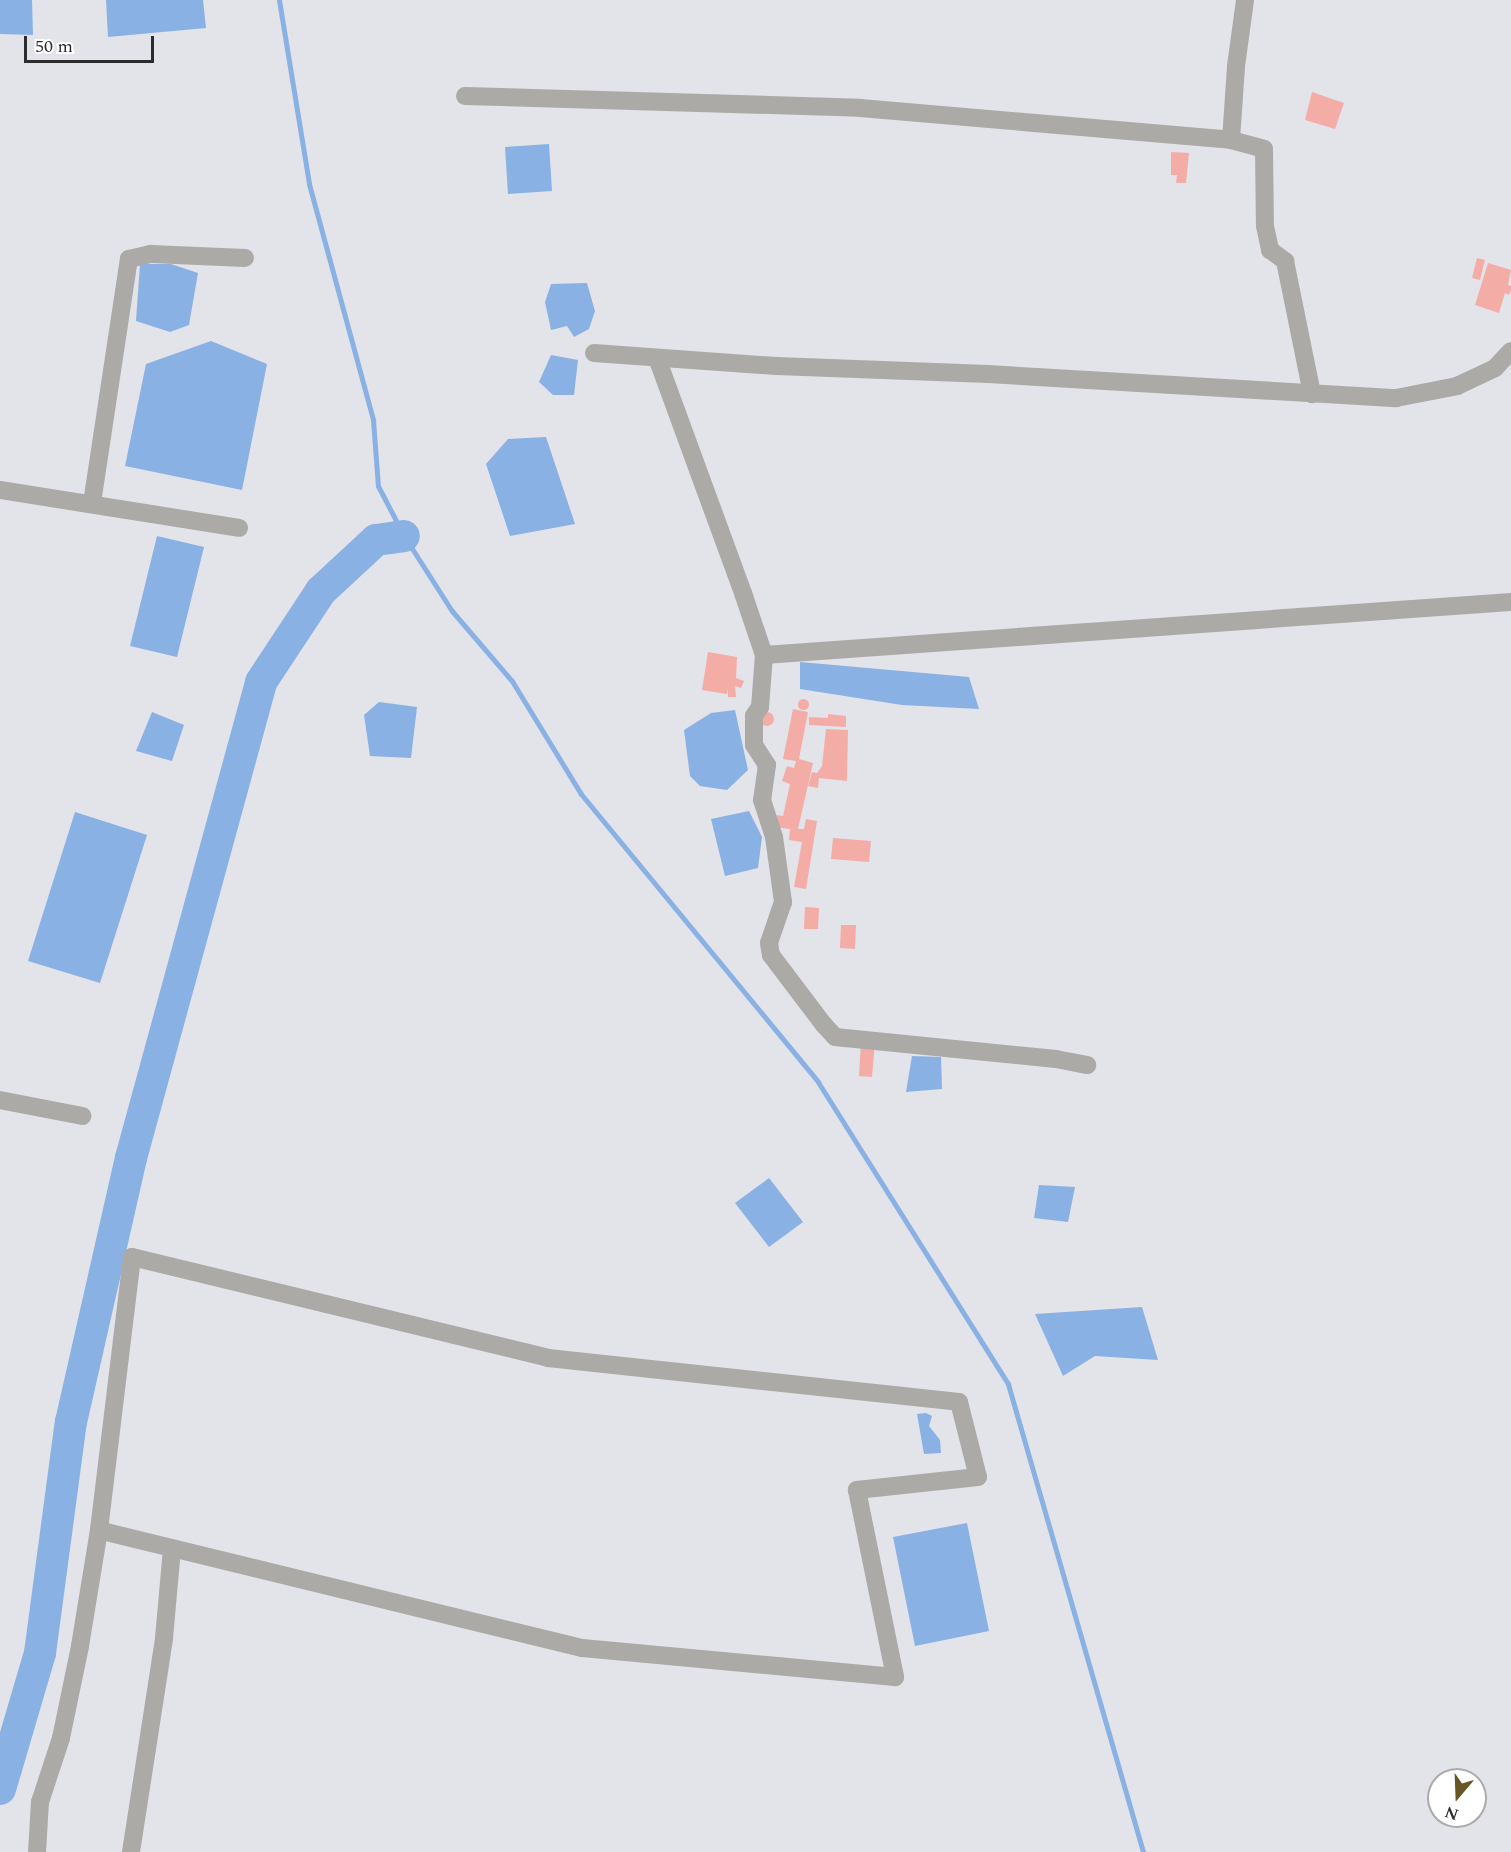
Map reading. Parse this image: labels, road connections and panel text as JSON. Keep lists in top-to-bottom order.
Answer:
{
  "scale_bar": "50 m",
  "north": "bottom"
}
